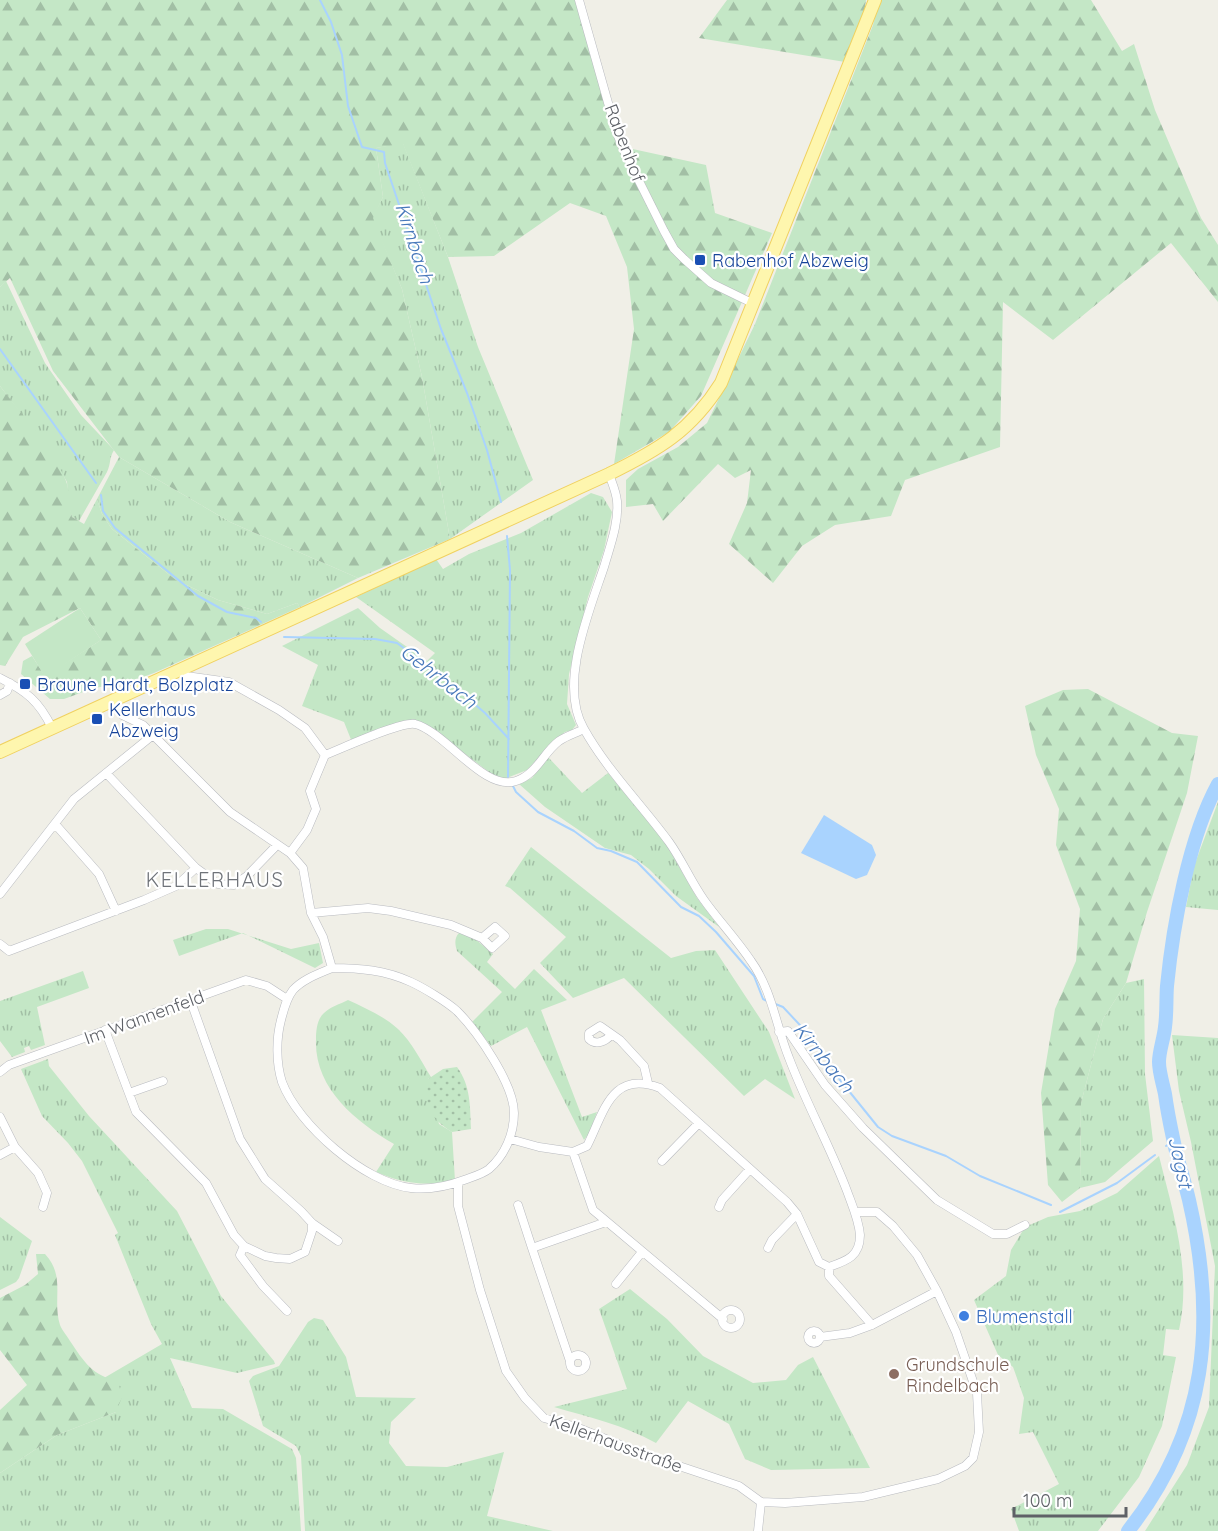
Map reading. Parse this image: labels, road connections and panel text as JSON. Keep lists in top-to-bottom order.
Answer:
{
  "streets": {
    "street": ["Rabenhof", "Im Wannenfeld", "Kellerhausstraße"]
  },
  "districts": ["KELLERHAUS"],
  "water": ["Kirnbach", "Gehrbach", "Jagst"],
  "places": {
    "transit": ["Rabenhof Abzweig", "Braune Hardt, Bolzplatz", "Kellerhaus Abzweig"],
    "other": ["Blumenstall", "Grundschule Rindelbach"]
  },
  "scale_bar": "100 m"
}
